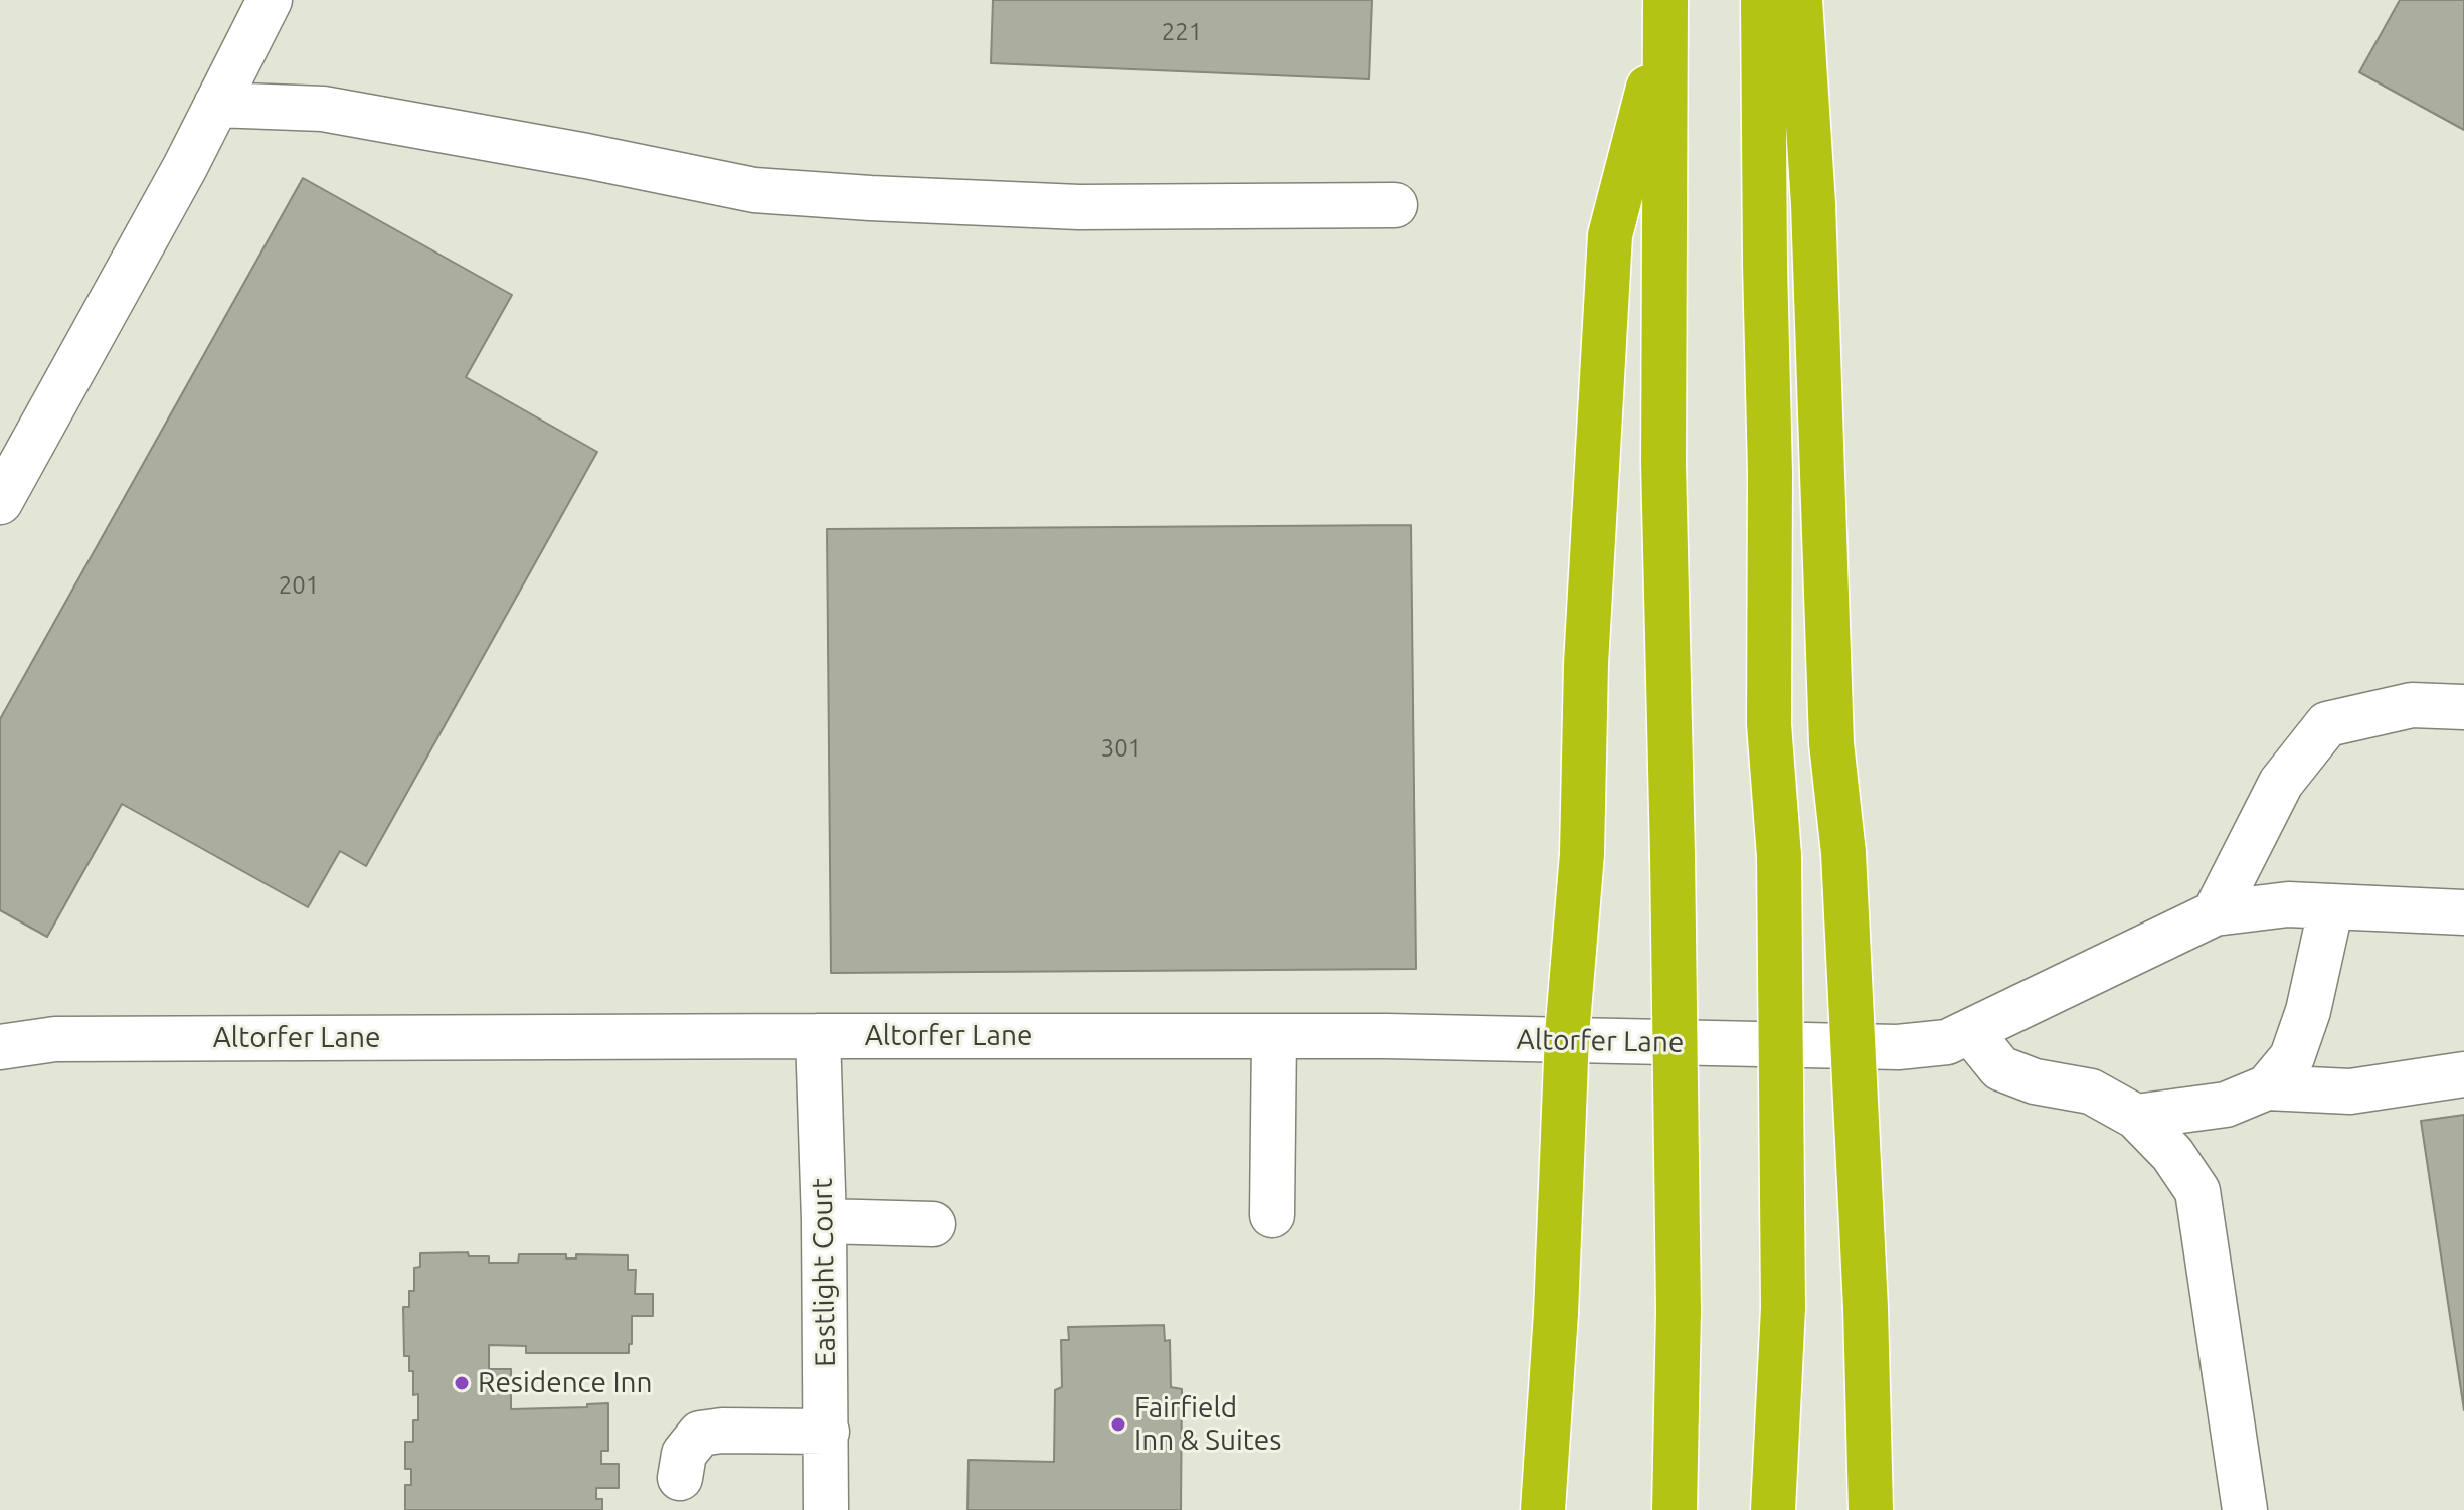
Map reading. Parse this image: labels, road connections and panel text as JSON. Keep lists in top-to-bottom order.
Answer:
{
  "streets": {
    "street": ["Altorfer Lane", "Eastlight Court"]
  },
  "crossings": [
    ["Altorfer Lane", "Eastlight Court"]
  ],
  "places": ["Residence Inn", "Fairfield Inn & Suites"],
  "house_numbers": ["221", "201", "301"]
}
